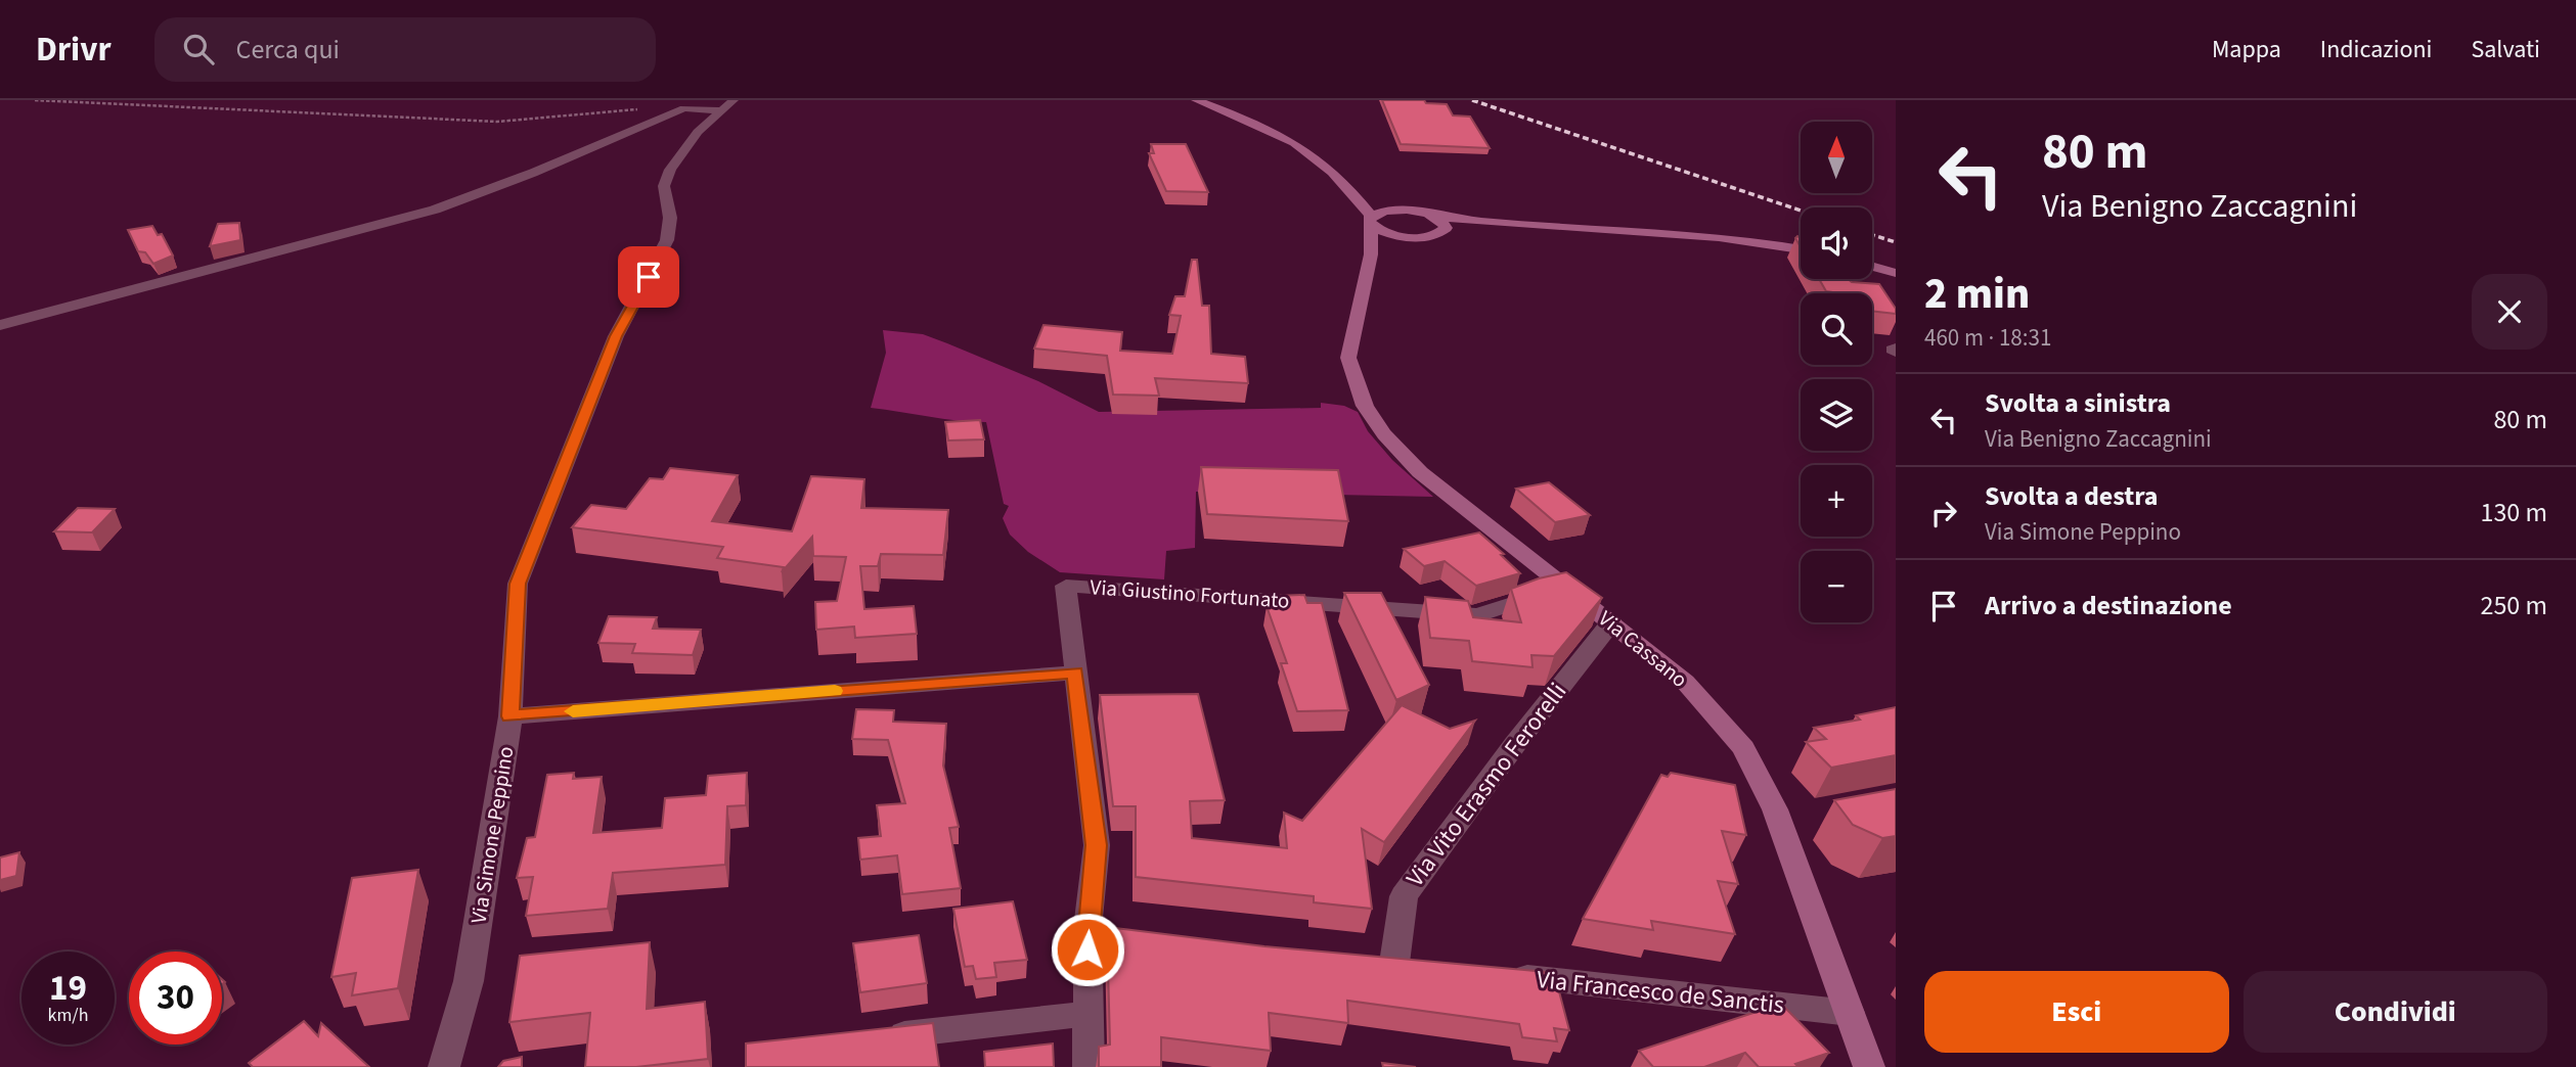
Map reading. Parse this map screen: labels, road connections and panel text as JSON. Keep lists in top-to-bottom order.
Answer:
{
  "streets": {
    "main road": ["Via Cassano"],
    "street": [
      "Via Giustino Fortunato",
      "Via Vito Erasmo Ferorelli",
      "Via Simone Peppino",
      "Via Francesco de Sanctis"
    ]
  },
  "crossings": [
    ["Via Giustino Fortunato", "Via Cassano"],
    ["Via Cassano", "Via Vito Erasmo Ferorelli"],
    ["Via Cassano", "Via Francesco de Sanctis"]
  ],
  "north": "top",
  "page": {
    "header": "Drivr",
    "search": "Cerca qui",
    "nav": ["Mappa", "Indicazioni", "Salvati"],
    "turn": ["80 m", "Via Benigno Zaccagnini"],
    "map_buttons": ["+", "−"],
    "heading": ["2 min", "460 m · 18:31"],
    "list": [
      {
        "name": "Svolta a sinistra",
        "note": "Via Benigno Zaccagnini",
        "value": "80 m"
      },
      {
        "name": "Svolta a destra",
        "note": "Via Simone Peppino",
        "value": "130 m"
      },
      {
        "name": "Arrivo a destinazione",
        "value": "250 m"
      }
    ],
    "speed": "19 km/h",
    "limit": "30",
    "buttons": ["Esci", "Condividi"]
  }
}
